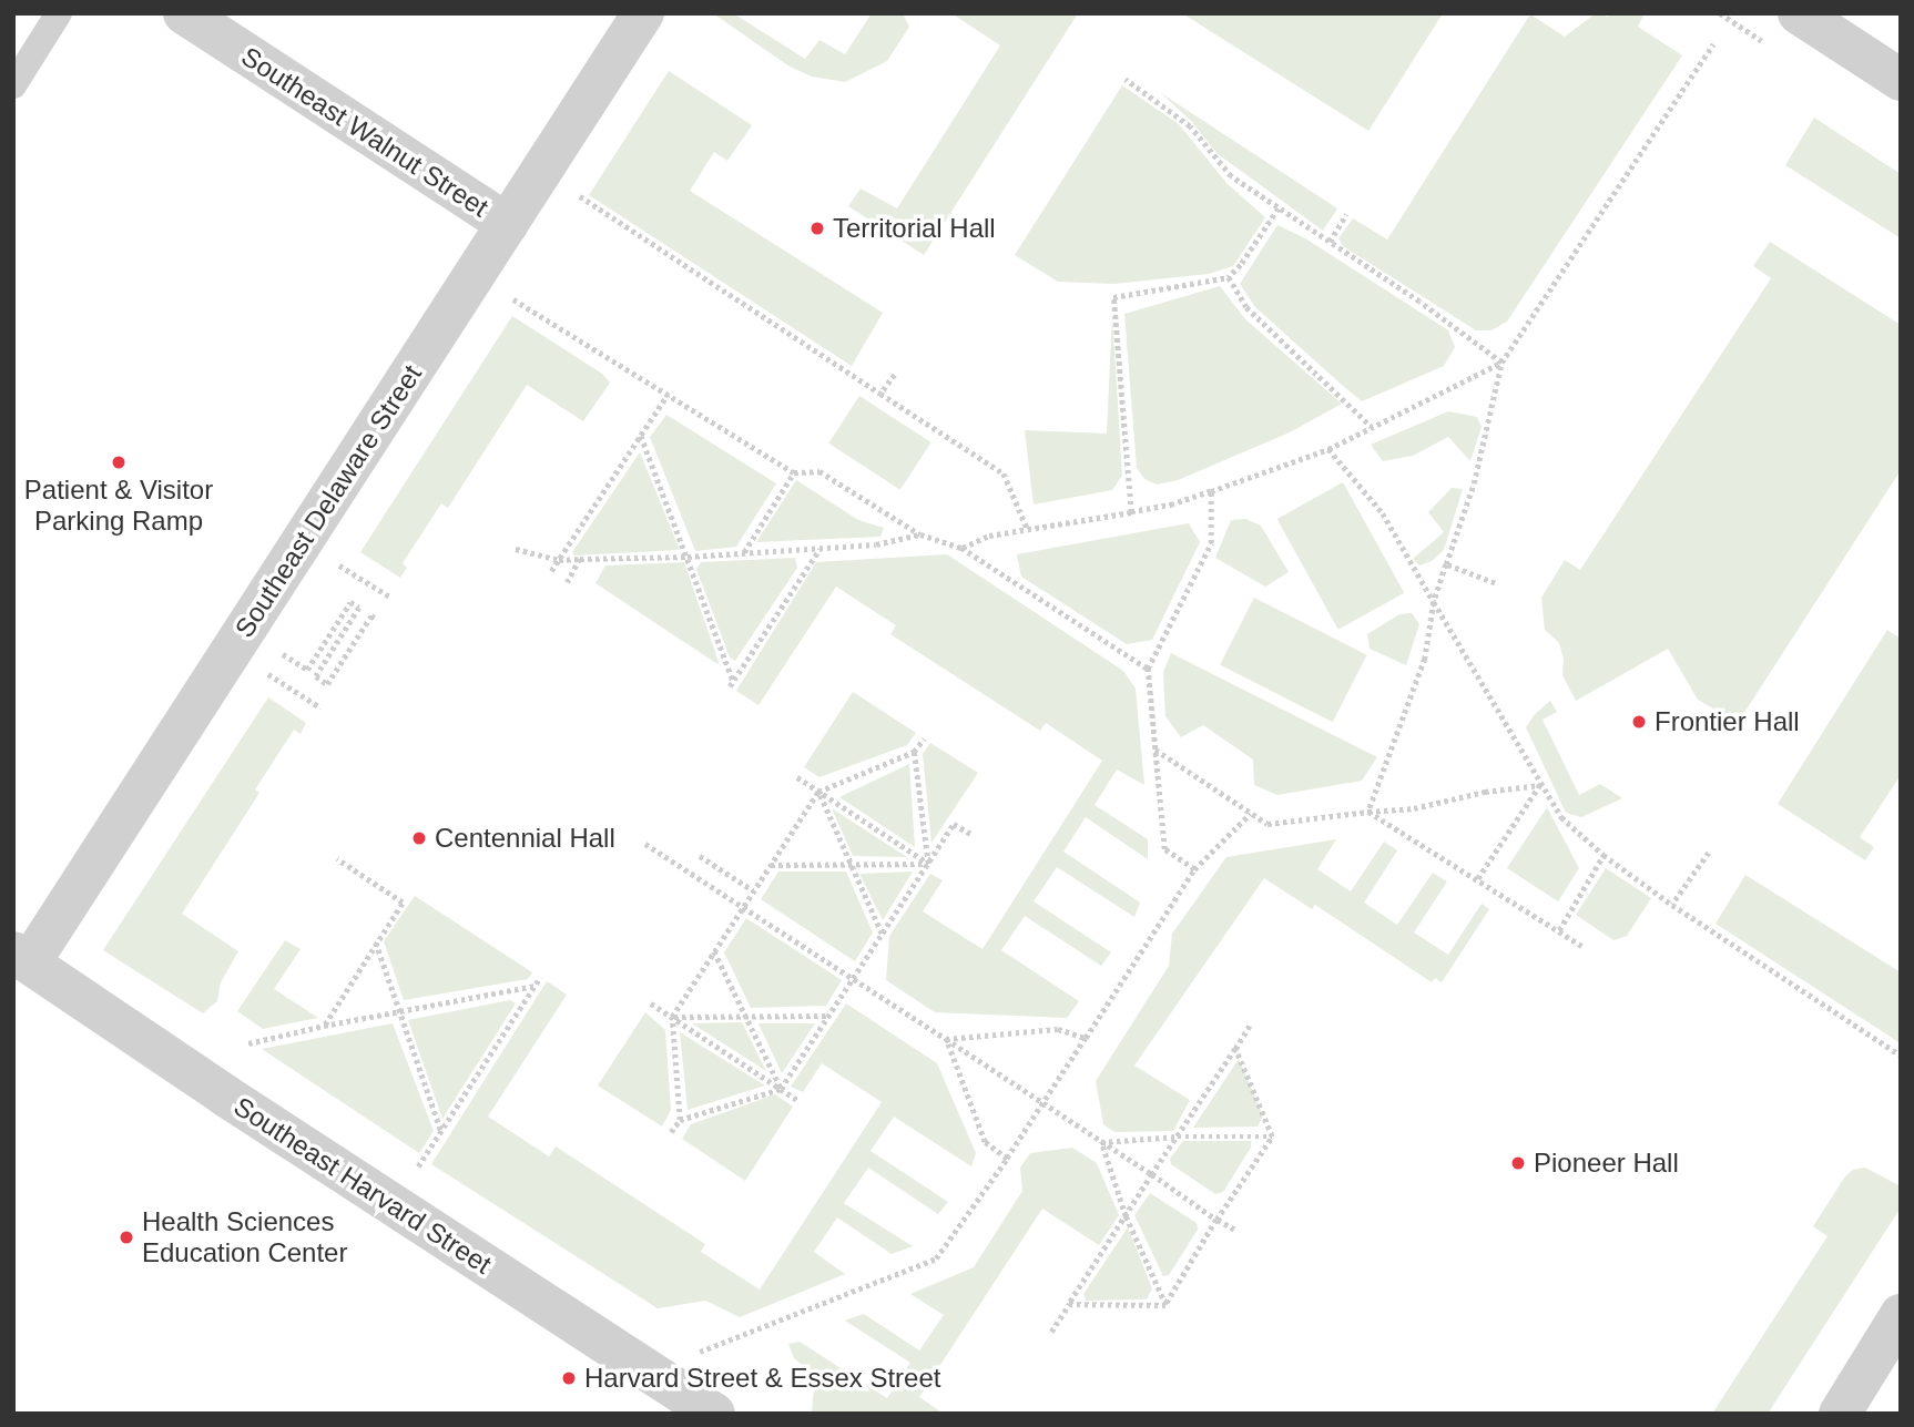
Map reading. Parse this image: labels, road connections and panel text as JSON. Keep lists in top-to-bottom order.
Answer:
{
  "streets": {
    "street": ["Southeast Walnut Street", "Southeast Delaware Street", "Southeast Harvard Street"]
  },
  "crossings": [
    ["Southeast Walnut Street", "Southeast Delaware Street"],
    ["Southeast Delaware Street", "Southeast Harvard Street"]
  ],
  "places": [
    "Territorial Hall",
    "Patient & Visitor Parking Ramp",
    "Frontier Hall",
    "Centennial Hall",
    "Pioneer Hall",
    "Health Sciences Education Center",
    "Harvard Street & Essex Street"
  ]
}
